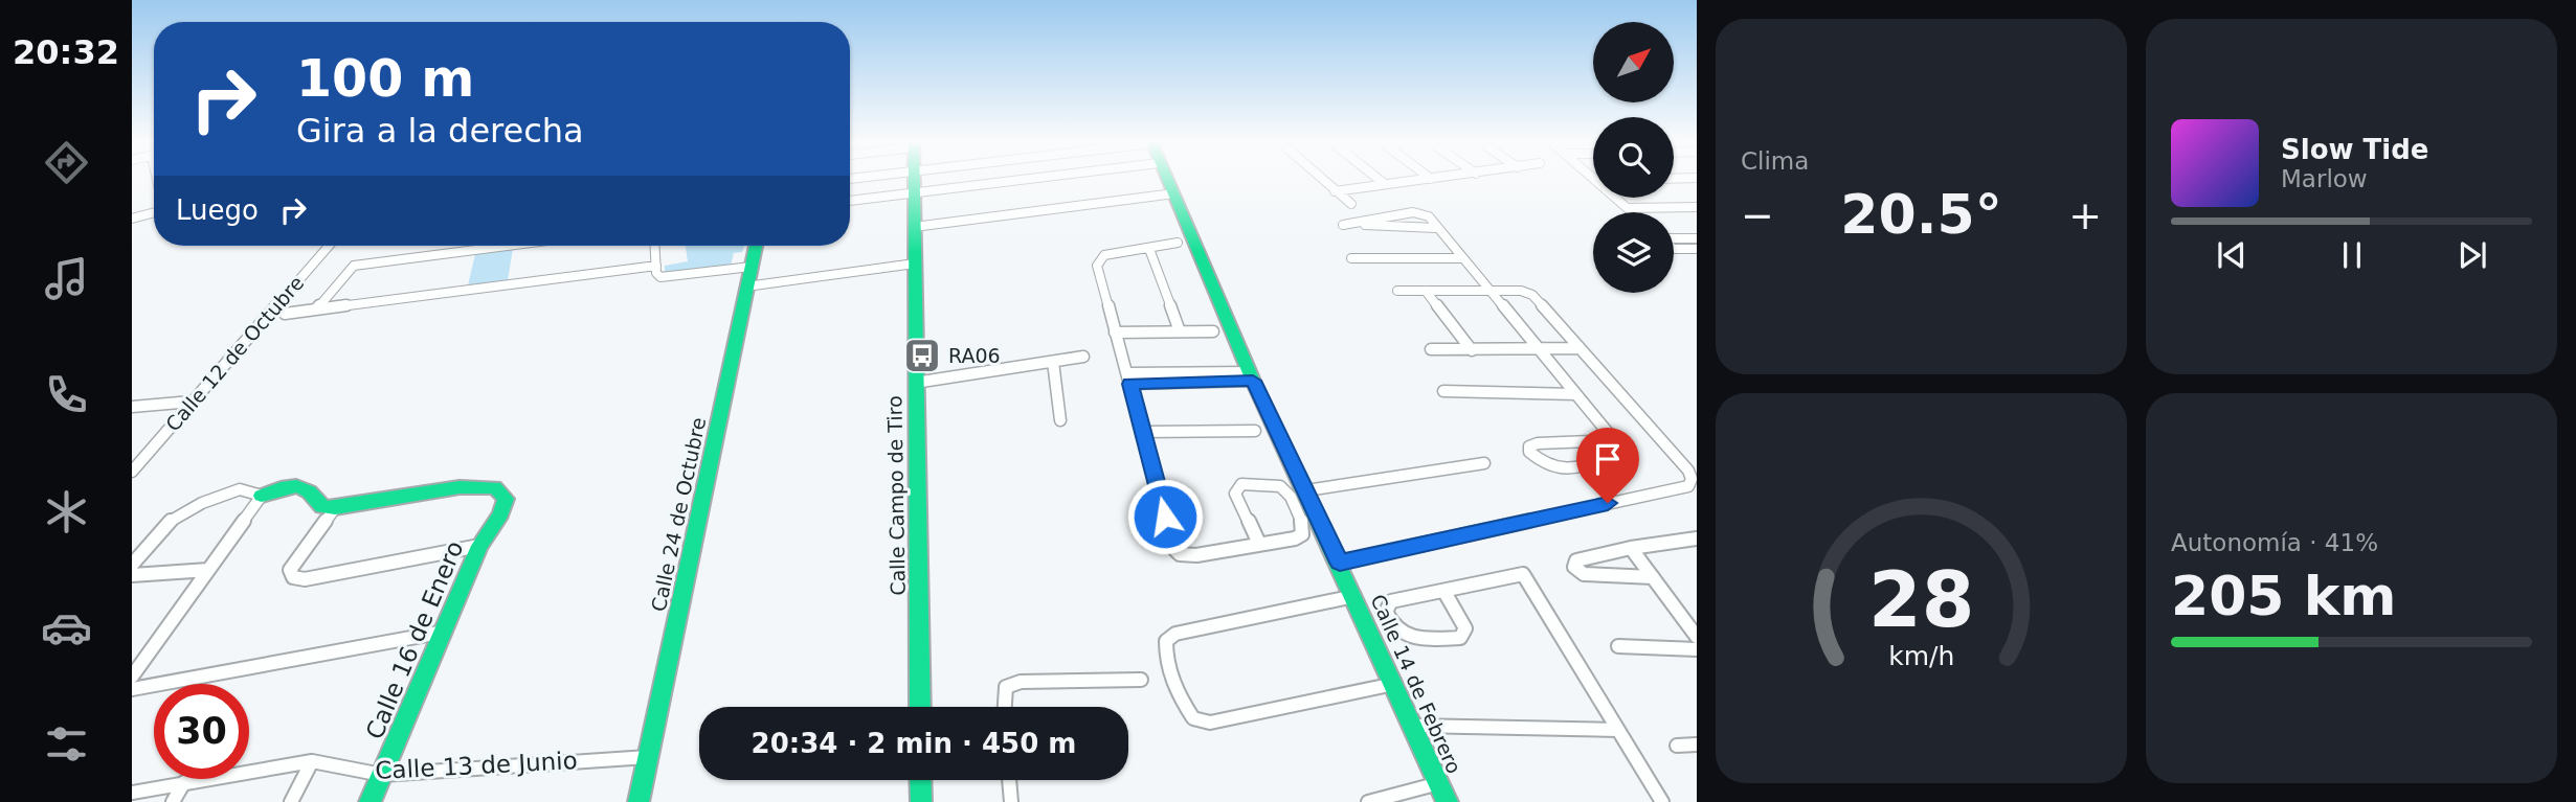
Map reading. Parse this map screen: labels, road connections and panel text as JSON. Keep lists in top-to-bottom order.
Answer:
{
  "streets": {
    "street": [
      "Calle 12 de Octubre",
      "Calle Campo de Tiro",
      "Calle 24 de Octubre",
      "Calle 16 de Enero",
      "Calle 14 de Febrero",
      "Calle 13 de Junio"
    ]
  },
  "crossings": [
    ["Calle 24 de Octubre", "Calle 13 de Junio"],
    ["Calle 16 de Enero", "Calle 13 de Junio"]
  ],
  "places": {
    "bus stop": ["RA06"]
  },
  "north": "top right",
  "page": {
    "tabs": "20:32",
    "tile": [
      "Clima",
      ["Autonomía · 41%", "205 km"]
    ],
    "turn": ["100 m", "Gira a la derecha"],
    "song": ["Slow Tide", "Marlow"],
    "then": "Luego",
    "heat": ["−", "20.5°", "+"],
    "limit": "30",
    "trip": "20:34 · 2 min · 450 m",
    "gauge": ["28", "km/h"]
  }
}
